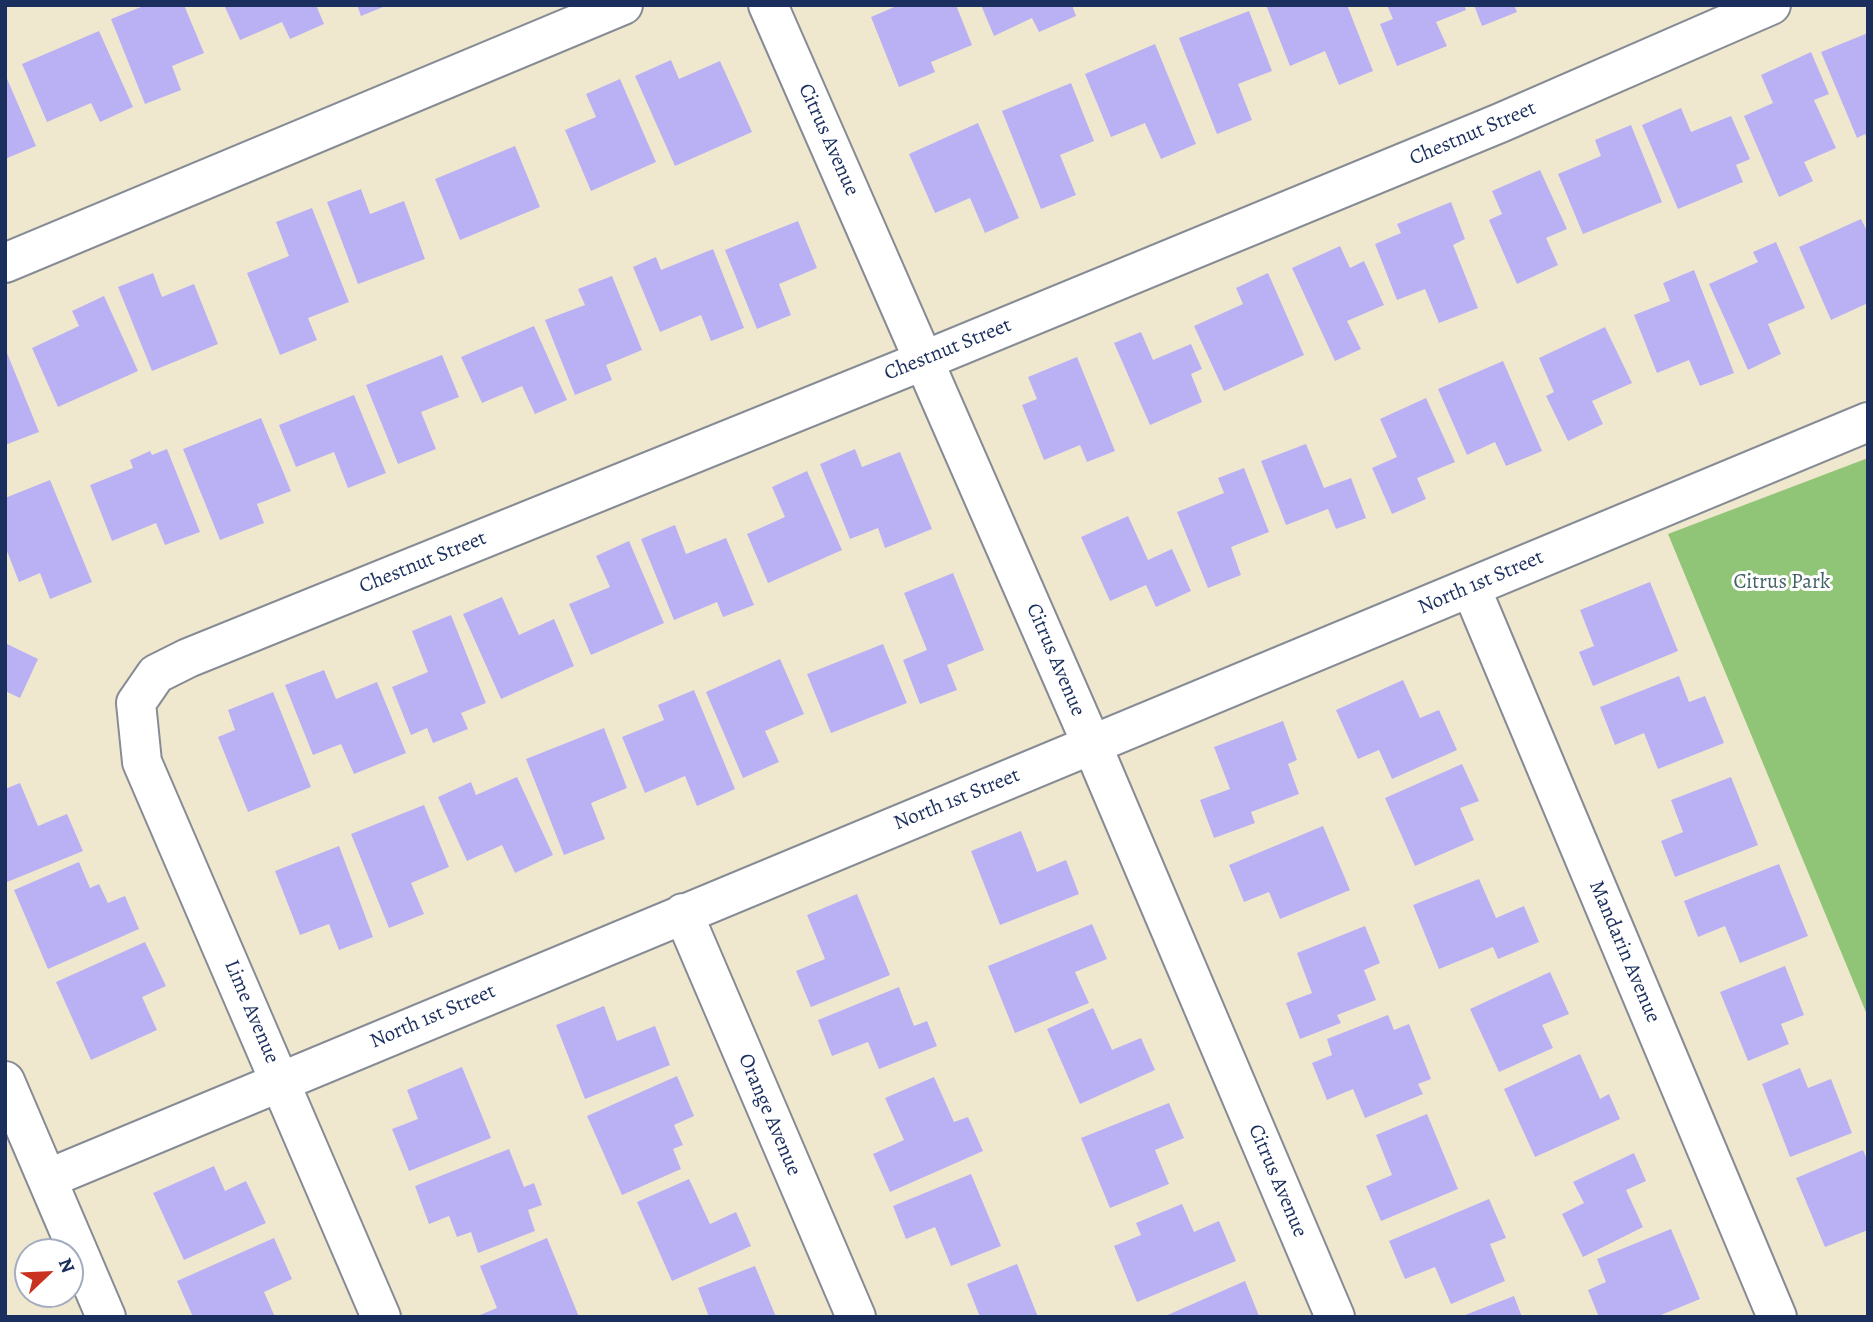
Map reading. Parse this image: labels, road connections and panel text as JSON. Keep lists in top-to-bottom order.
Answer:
{
  "streets": {
    "street": [
      "Chestnut Street",
      "Citrus Avenue",
      "North 1st Street",
      "Mandarin Avenue",
      "Lime Avenue",
      "Orange Avenue"
    ]
  },
  "crossings": [
    ["Chestnut Street", "Citrus Avenue"],
    ["Chestnut Street", "Lime Avenue"],
    ["Citrus Avenue", "North 1st Street"],
    ["North 1st Street", "Mandarin Avenue"],
    ["North 1st Street", "Lime Avenue"],
    ["North 1st Street", "Orange Avenue"]
  ],
  "parks": ["Citrus Park"],
  "north": "top right"
}
